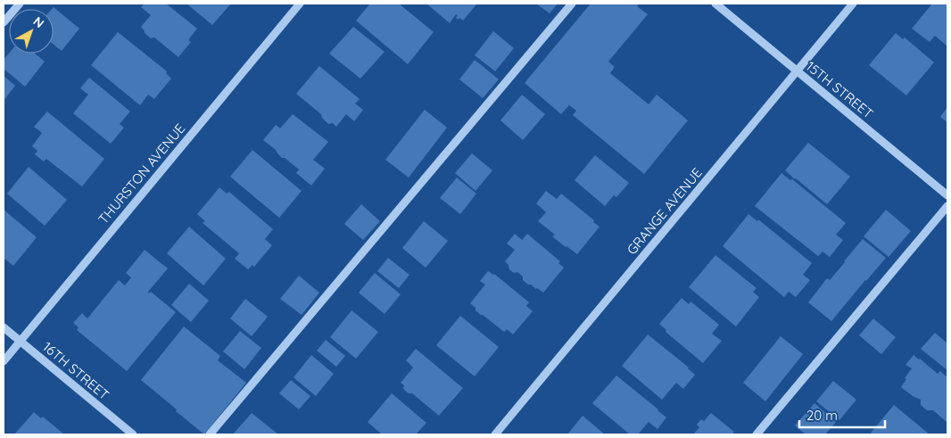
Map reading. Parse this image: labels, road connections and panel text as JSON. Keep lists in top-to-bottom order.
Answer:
{
  "streets": {
    "street": [
      "15TH STREET",
      "THURSTON AVENUE",
      "GRANGE AVENUE",
      "16TH STREET"
    ]
  },
  "crossings": [
    ["15TH STREET", "GRANGE AVENUE"],
    ["THURSTON AVENUE", "16TH STREET"]
  ],
  "scale_bar": "20 m",
  "north": "top right"
}
